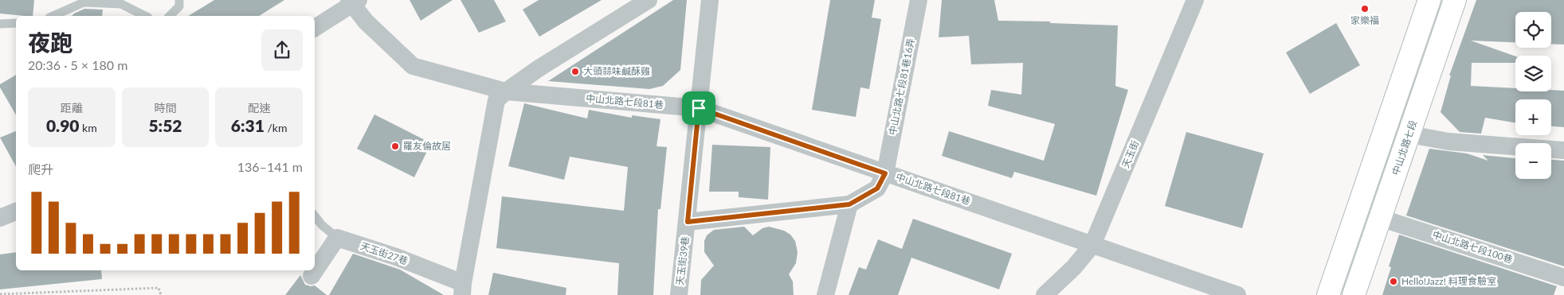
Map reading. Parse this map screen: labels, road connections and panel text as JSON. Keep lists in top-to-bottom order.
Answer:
{
  "streets": {
    "main road": ["中山北路七段"],
    "street": [
      "中山北路七段81巷16弄",
      "中山北路七段81巷",
      "天玉街",
      "中山北路七段100巷",
      "天玉街27巷",
      "天玉街39巷"
    ]
  },
  "crossings": [
    ["中山北路七段81巷16弄", "中山北路七段81巷"],
    ["中山北路七段81巷", "天玉街"],
    ["中山北路七段81巷", "天玉街39巷"],
    ["中山北路七段", "中山北路七段100巷"]
  ],
  "places": [
    "家樂福",
    "大頭蒜味鹹酥雞",
    "羅友倫故居",
    "Hello!Jazz! 料理食驗室"
  ],
  "page": {
    "map_buttons": ["+", "−"],
    "heading": ["夜跑", "20:36 · 5 × 180 m"],
    "stats": [
      ["距離", "0.90 km"],
      ["時間", "5:52"],
      ["配速", "6:31 /km"]
    ],
    "chart": ["爬升", "136–141 m"]
  }
}
